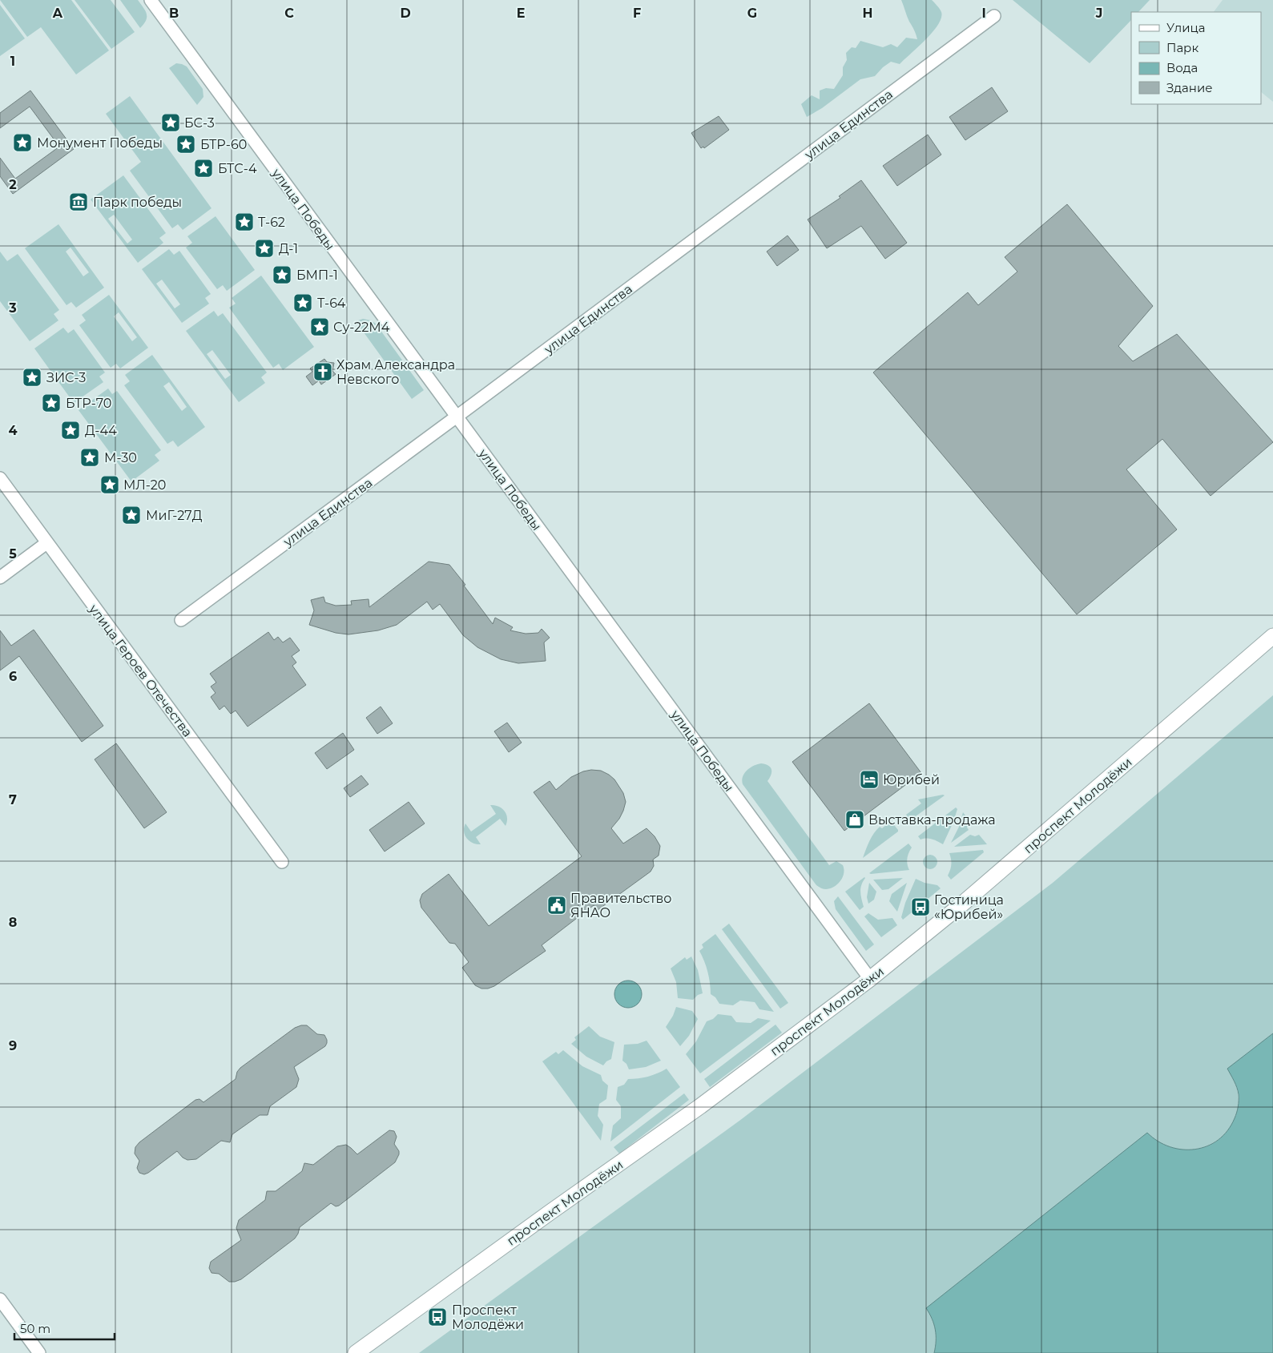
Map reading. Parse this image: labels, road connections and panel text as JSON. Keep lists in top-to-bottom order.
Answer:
{
  "streets": {
    "street": [
      "улица Единства",
      "улица Победы",
      "улица Героев Отечества",
      "проспект Молодёжи"
    ]
  },
  "crossings": [
    ["улица Единства", "улица Победы"],
    ["улица Победы", "проспект Молодёжи"]
  ],
  "places": {
    "place": [
      "БС-3",
      "Монумент Победы",
      "БТР-60",
      "БТС-4",
      "Т-62",
      "Д-1",
      "БМП-1",
      "Т-64",
      "Су-22М4",
      "ЗИС-3",
      "БТР-70",
      "Д-44",
      "М-30",
      "МЛ-20",
      "МиГ-27Д"
    ],
    "museum": ["Парк победы"],
    "church": ["Храм Александра Невского"],
    "hotel": ["Юрибей"],
    "shop": ["Выставка-продажа"],
    "public building": ["Правительство ЯНАО"],
    "bus stop": ["Гостиница «Юрибей»", "Проспект Молодёжи"]
  },
  "legend": [
    "Улица",
    "Парк",
    "Вода",
    "Здание"
  ],
  "scale_bar": "50 m",
  "grid": {
    "columns": [
      "A",
      "B",
      "C",
      "D",
      "E",
      "F",
      "G",
      "H",
      "I",
      "J"
    ],
    "rows": [
      "1",
      "2",
      "3",
      "4",
      "5",
      "6",
      "7",
      "8",
      "9"
    ]
  }
}
